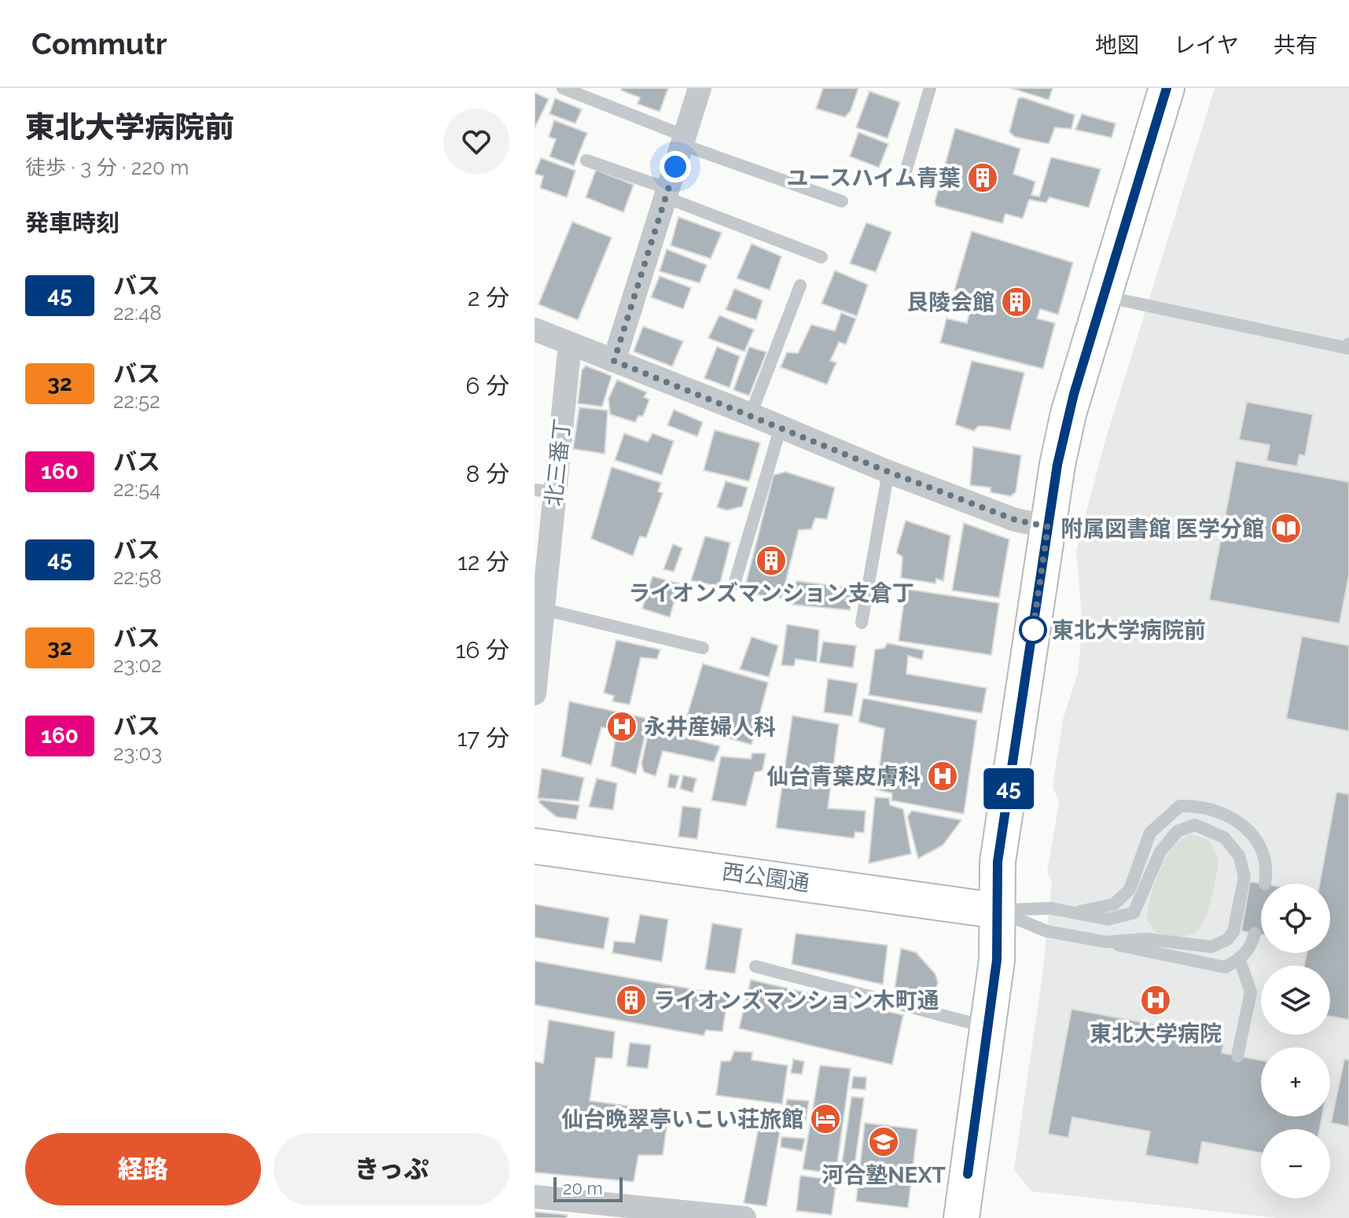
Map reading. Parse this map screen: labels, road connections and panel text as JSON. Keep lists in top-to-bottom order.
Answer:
{
  "streets": {
    "main road": ["西公園通"],
    "street": ["北三番丁"]
  },
  "places": {
    "building": [
      "ユースハイム青葉",
      "艮陵会館",
      "ライオンズマンション支倉丁",
      "ライオンズマンション木町通"
    ],
    "library": ["附属図書館 医学分館"],
    "other": ["東北大学病院前"],
    "hospital": ["永井産婦人科", "仙台青葉皮膚科", "東北大学病院"],
    "hotel": ["仙台晩翠亭いこい荘旅館"],
    "school or university": ["河合塾NEXT"]
  },
  "lines": ["bus line 45"],
  "scale_bar": "20 m",
  "page": {
    "header": "Commutr",
    "nav": ["地図", "レイヤ", "共有"],
    "heading": [
      ["東北大学病院前", "徒歩 · 3 分 · 220 m"],
      "発車時刻"
    ],
    "on_map": "45",
    "list": [
      {
        "mark": "45",
        "name": "バス",
        "note": "22:48",
        "value": "2 分"
      },
      {
        "mark": "32",
        "name": "バス",
        "note": "22:52",
        "value": "6 分"
      },
      {
        "mark": "160",
        "name": "バス",
        "note": "22:54",
        "value": "8 分"
      },
      {
        "mark": "45",
        "name": "バス",
        "note": "22:58",
        "value": "12 分"
      },
      {
        "mark": "32",
        "name": "バス",
        "note": "23:02",
        "value": "16 分"
      },
      {
        "mark": "160",
        "name": "バス",
        "note": "23:03",
        "value": "17 分"
      }
    ],
    "map_buttons": ["+", "−"],
    "buttons": ["経路", "きっぷ"],
    "scale": "20 m"
  }
}
